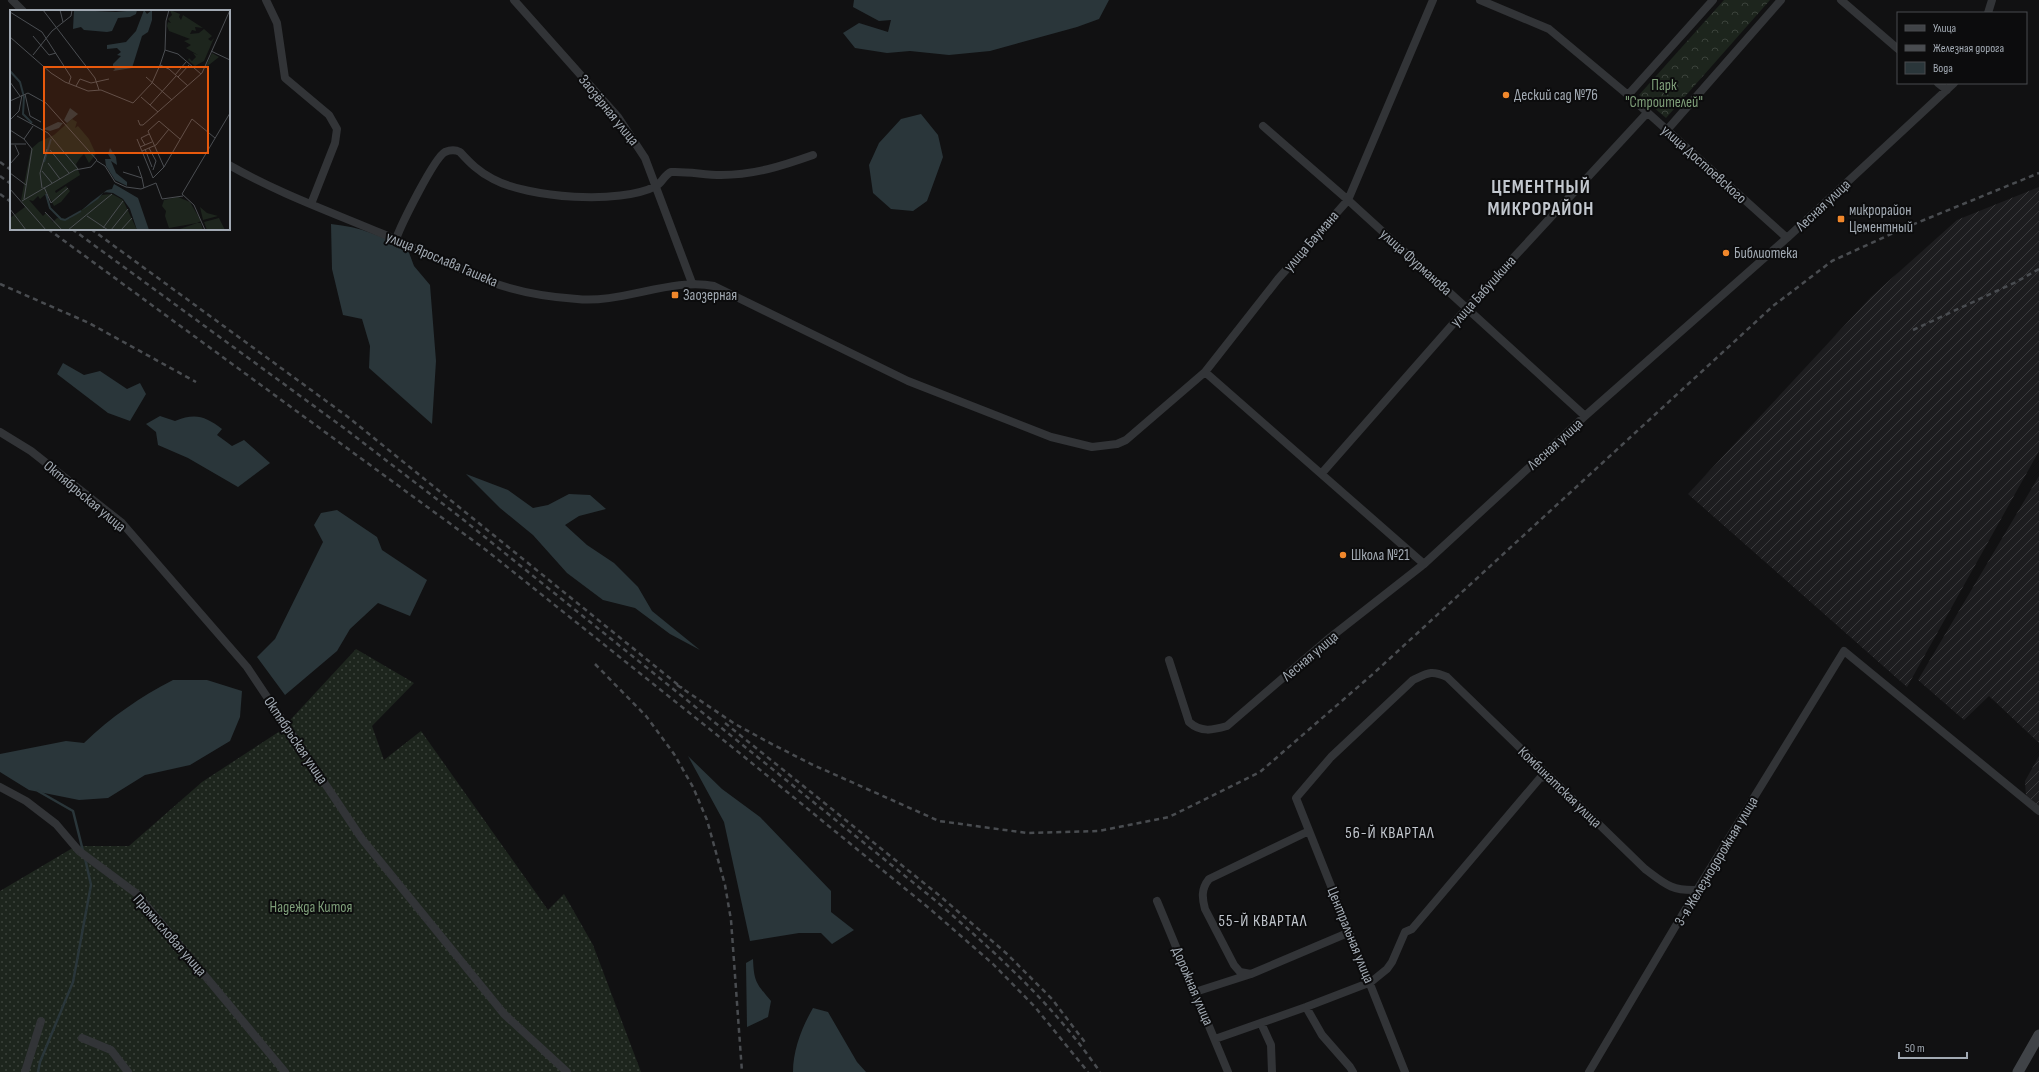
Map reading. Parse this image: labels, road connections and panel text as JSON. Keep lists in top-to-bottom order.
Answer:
{
  "streets": {
    "street": [
      "Заозёрная улица",
      "улица Достоевского",
      "Лесная улица",
      "улица Баумана",
      "улица Ярослава Гашека",
      "улица Фурманова",
      "улица Бабушкина",
      "Октябрьская улица",
      "Комбинатская улица",
      "3-я Железнодорожная улица",
      "Промысловая улица",
      "Центральная улица",
      "Дорожная улица"
    ]
  },
  "crossings": [
    ["Заозёрная улица", "улица Ярослава Гашека"],
    ["улица Достоевского", "Лесная улица"],
    ["улица Достоевского", "улица Бабушкина"],
    ["Лесная улица", "улица Фурманова"],
    ["улица Баумана", "улица Ярослава Гашека"],
    ["улица Баумана", "улица Фурманова"],
    ["улица Фурманова", "улица Бабушкина"],
    ["Комбинатская улица", "3-я Железнодорожная улица"],
    ["Комбинатская улица", "Центральная улица"]
  ],
  "districts": ["ЦЕМЕНТНЫЙ МИКРОРАЙОН", "56-Й КВАРТАЛ", "55-Й КВАРТАЛ"],
  "parks": ["Парк \"Строителей\"", "Надежда Китоя"],
  "places": {
    "other": ["Деский сад №76", "Библиотека", "Школа №21"],
    "transit": ["микрорайон Цементный", "Заозерная"]
  },
  "legend": ["Улица", "Железная дорога", "Вода"],
  "scale_bar": "50 m"
}
